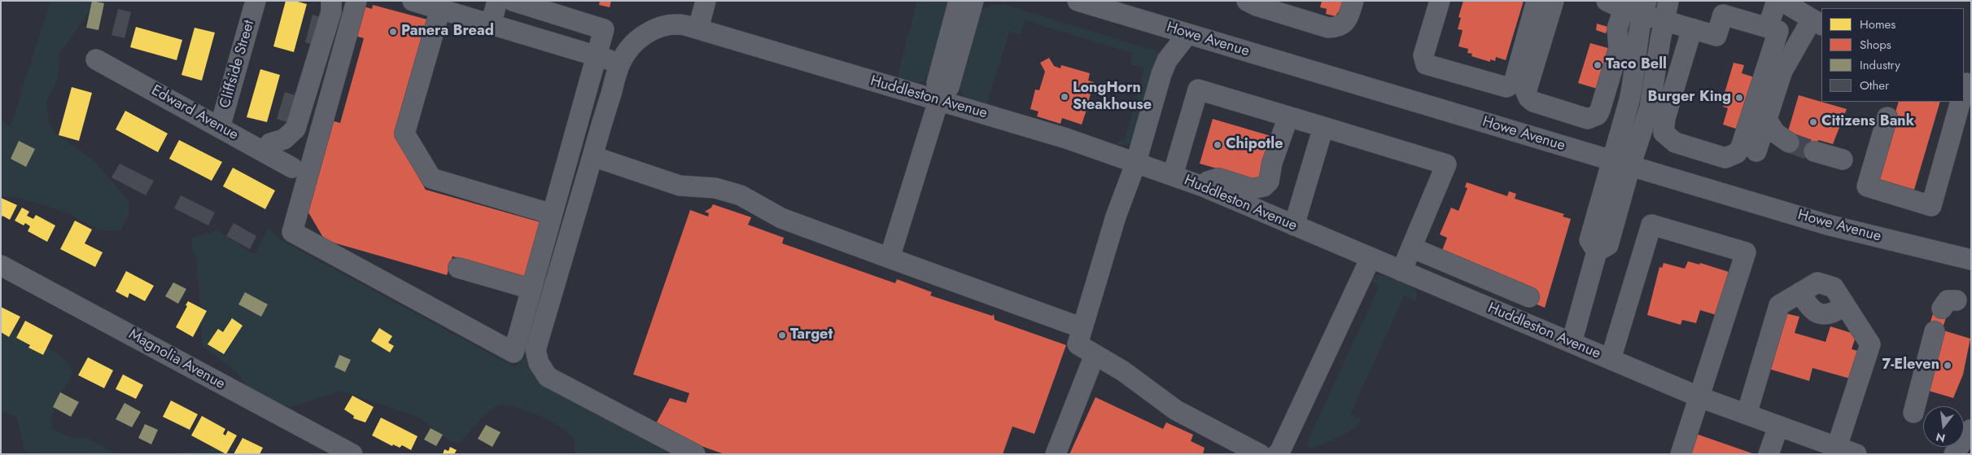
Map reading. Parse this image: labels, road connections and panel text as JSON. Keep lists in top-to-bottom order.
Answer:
{
  "streets": {
    "street": [
      "Howe Avenue",
      "Cliffside Street",
      "Huddleston Avenue",
      "Edward Avenue",
      "Magnolia Avenue"
    ]
  },
  "crossings": [
    ["Cliffside Street", "Edward Avenue"]
  ],
  "places": [
    "Panera Bread",
    "Taco Bell",
    "LongHorn Steakhouse",
    "Burger King",
    "Citizens Bank",
    "Chipotle",
    "Target",
    "7-Eleven"
  ],
  "legend": [
    "Homes",
    "Shops",
    "Industry",
    "Other"
  ],
  "north": "bottom"
}
